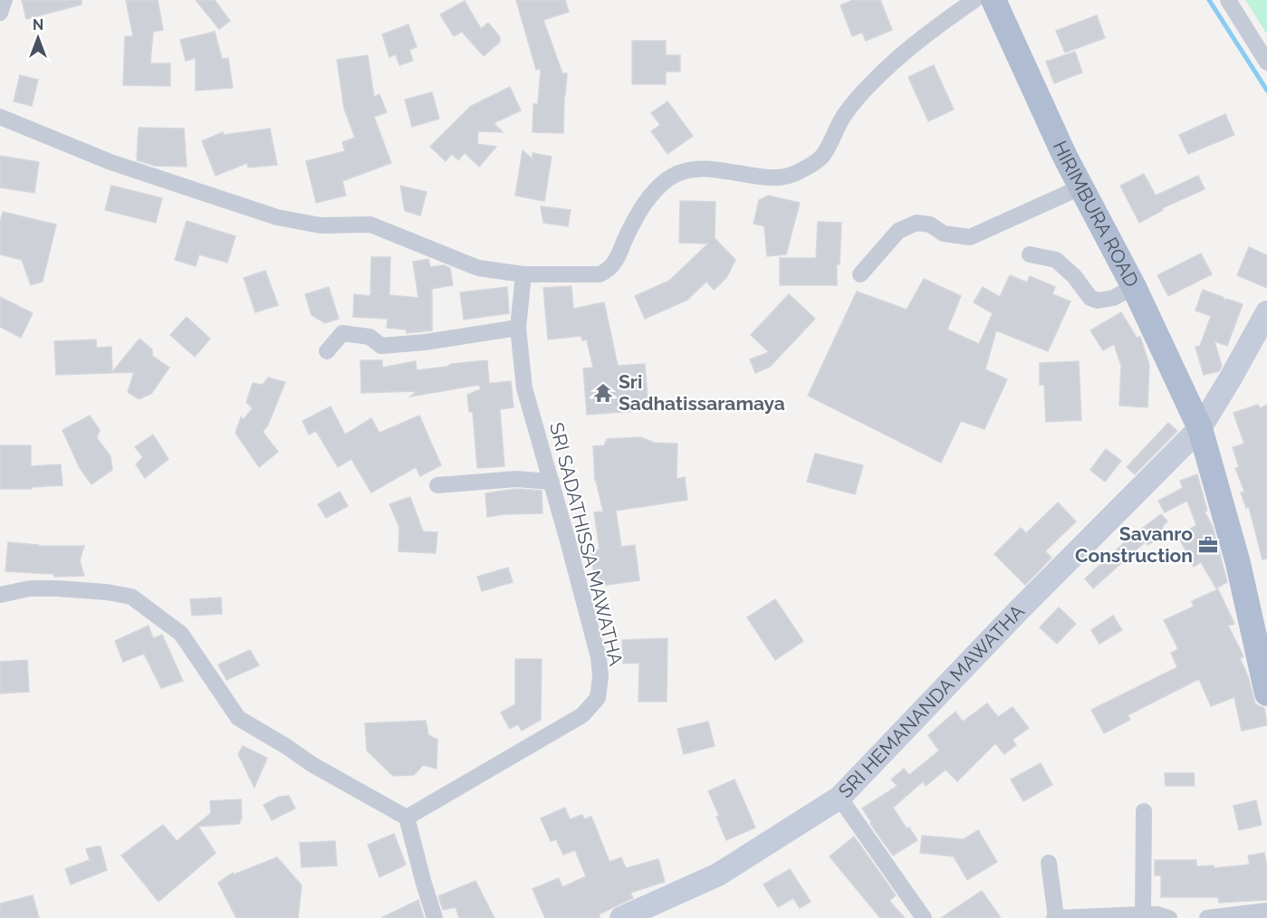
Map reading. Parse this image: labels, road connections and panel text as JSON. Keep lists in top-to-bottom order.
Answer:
{
  "streets": {
    "main road": ["HIRIMBURA ROAD", "SRI HEMANANDA MAWATHA"],
    "street": ["SRI SADATHISSA MAWATHA"]
  },
  "crossings": [
    ["HIRIMBURA ROAD", "SRI HEMANANDA MAWATHA"]
  ],
  "places": {
    "temple": ["Sri Sadhatissaramaya"],
    "office": ["Savanro Construction"]
  },
  "north": "top"
}
